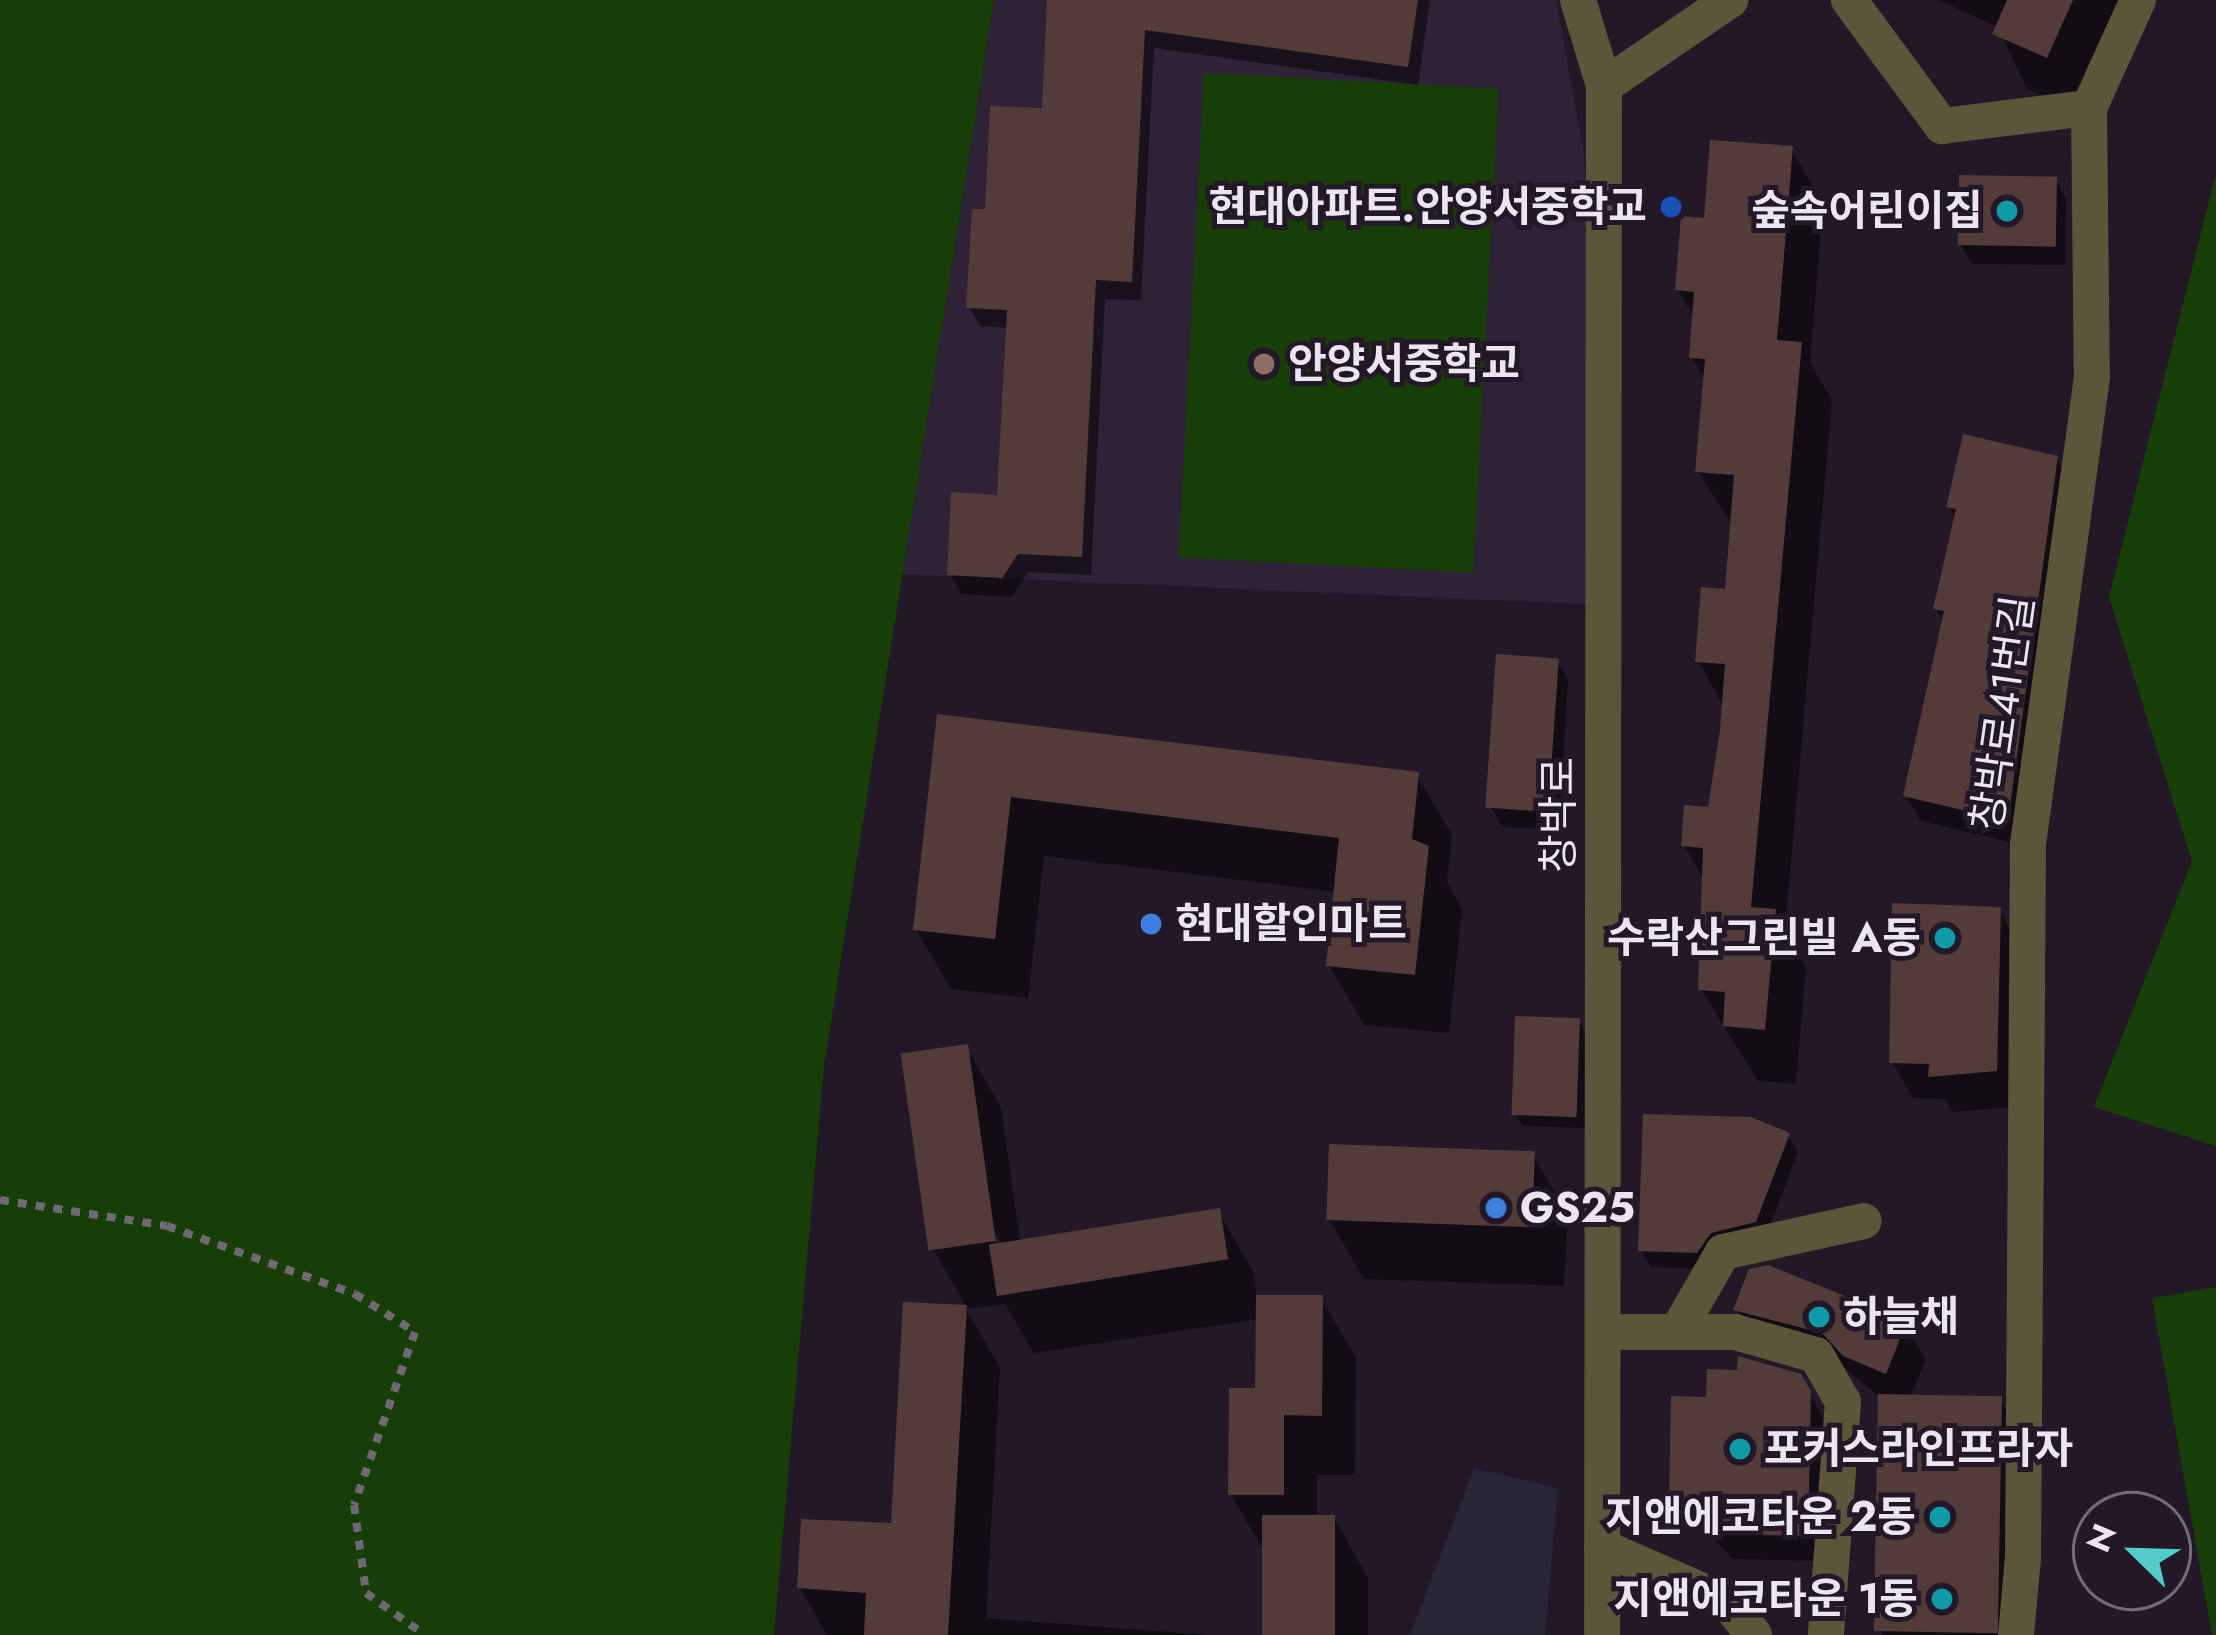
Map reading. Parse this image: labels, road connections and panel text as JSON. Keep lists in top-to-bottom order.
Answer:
{
  "streets": {
    "street": ["창박로41번길", "창박로"]
  },
  "places": [
    "현대아파트.안양서중학교",
    "숲속어린이집",
    "안양서중학교",
    "현대할인마트",
    "수락산그린빌 A동",
    "GS25",
    "하늘채",
    "포커스라인프라자",
    "지앤에코타운 2동",
    "지앤에코타운 1동"
  ],
  "north": "top left"
}
